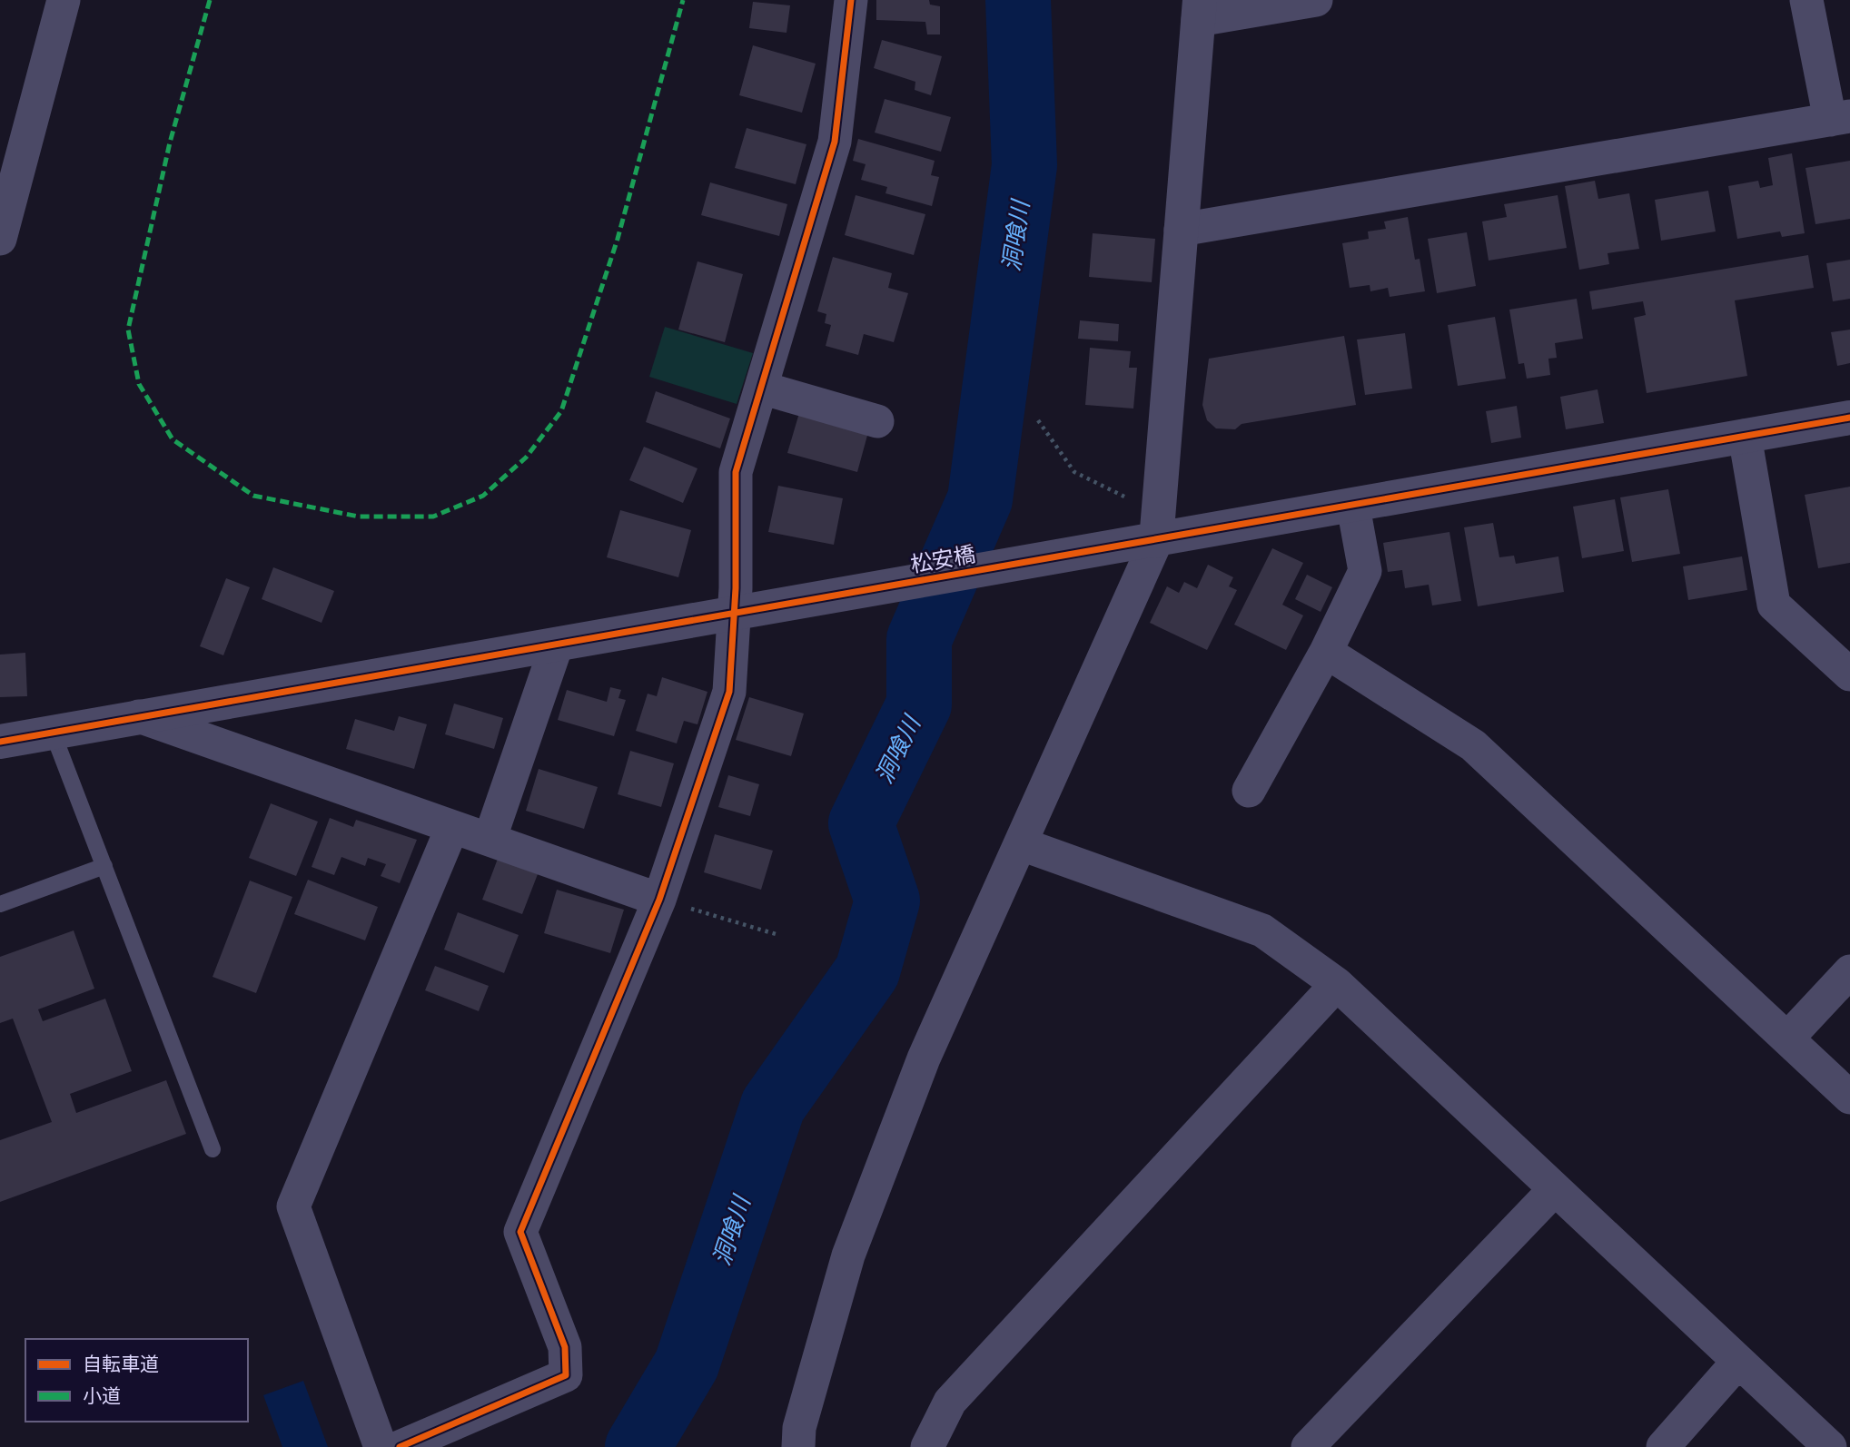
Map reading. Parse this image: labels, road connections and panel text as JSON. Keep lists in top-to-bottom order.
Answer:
{
  "streets": {
    "street": ["松安橋"]
  },
  "water": ["洞喰川"],
  "legend": ["自転車道", "小道"]
}
